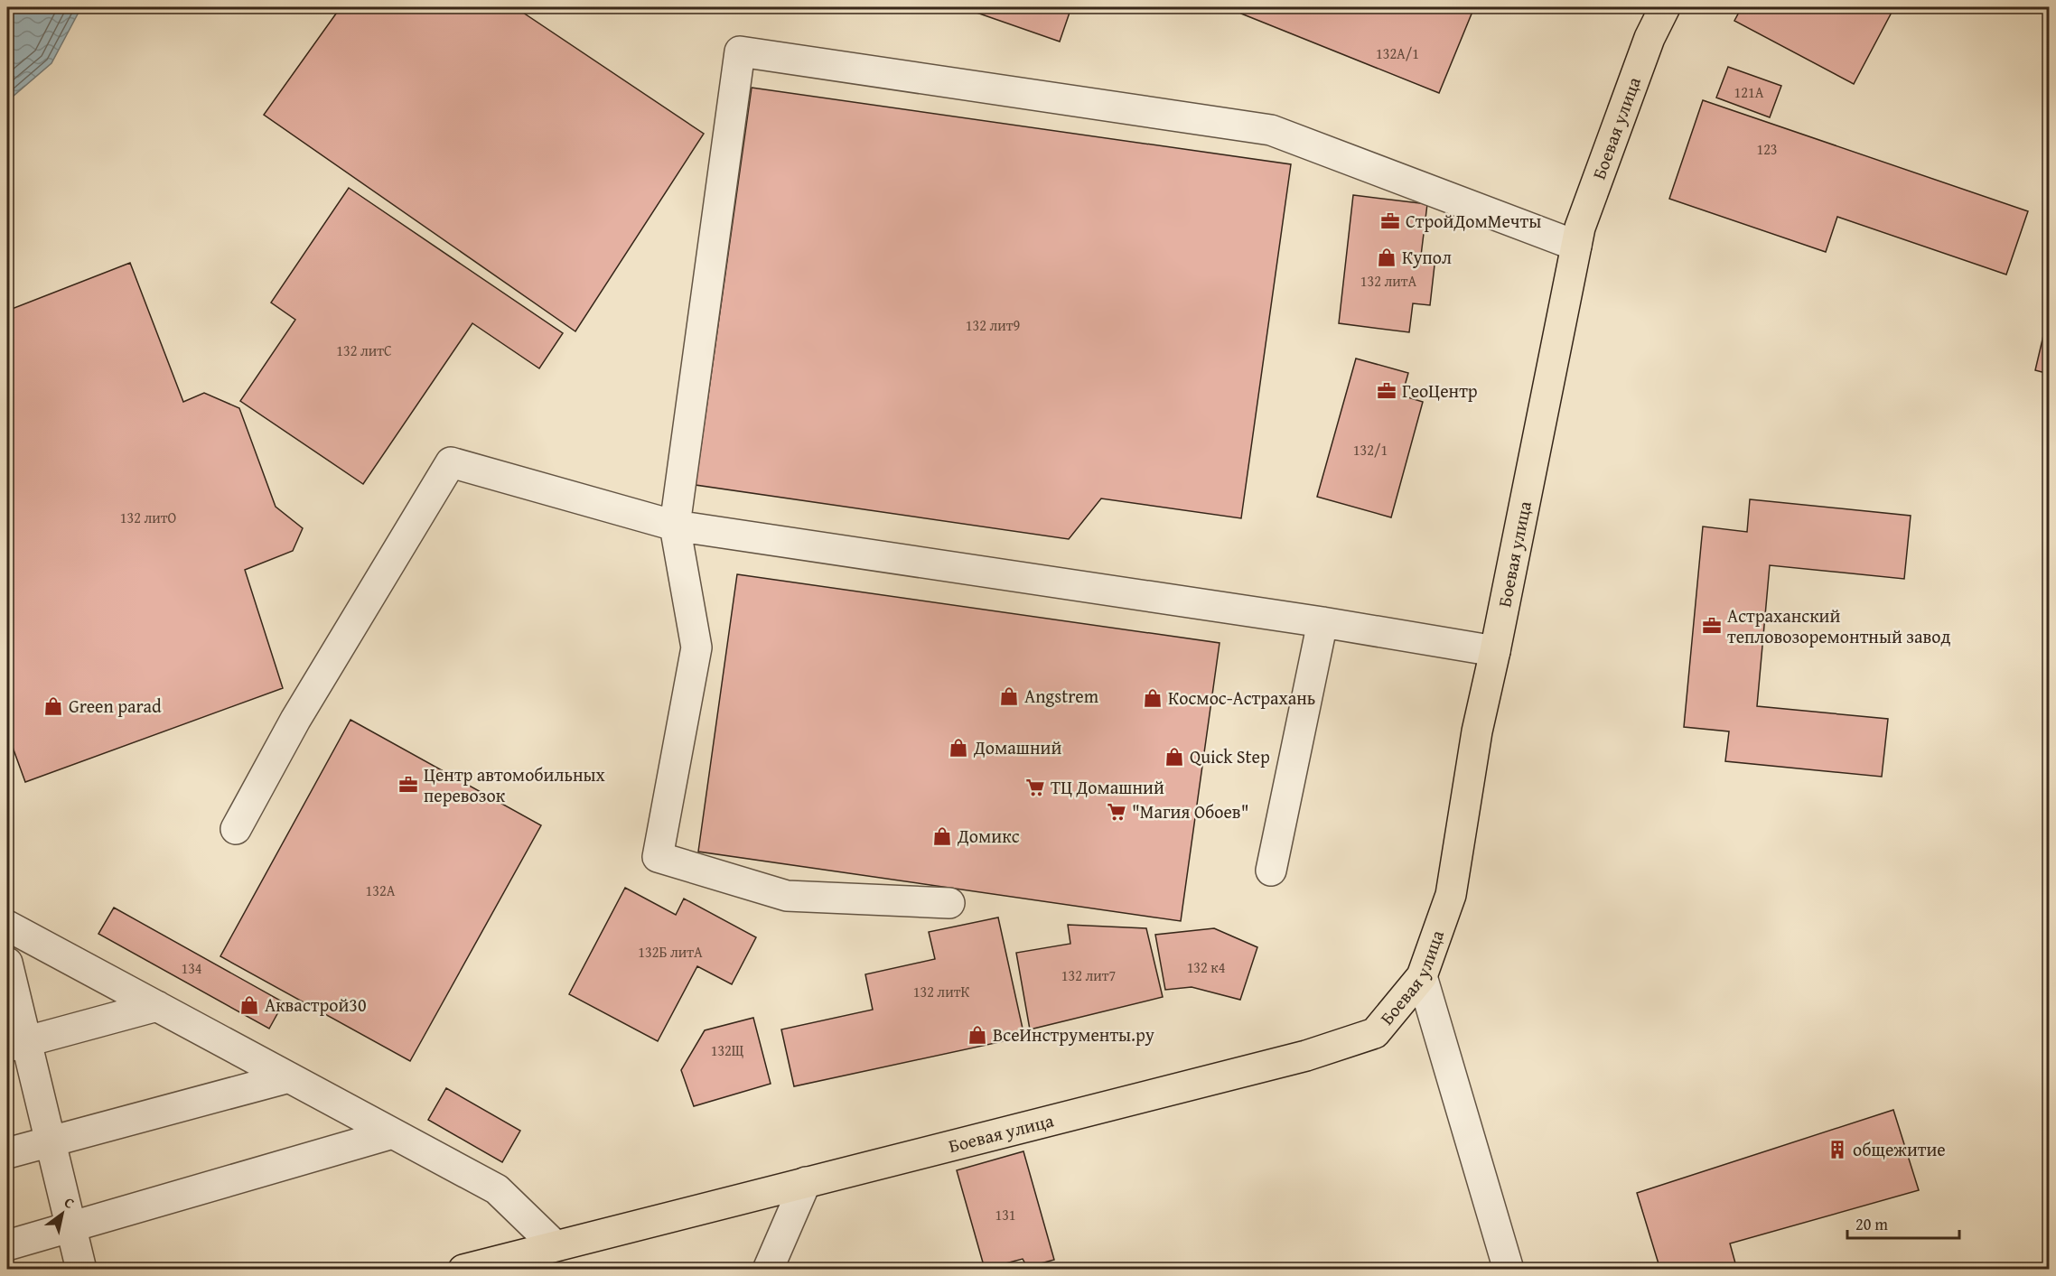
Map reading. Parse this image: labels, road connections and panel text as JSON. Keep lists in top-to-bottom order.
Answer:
{
  "streets": {
    "main road": ["Боевая улица"]
  },
  "places": {
    "office": [
      "СтройДомМечты",
      "ГеоЦентр",
      "Астраханский тепловозоремонтный завод",
      "Центр автомобильных перевозок"
    ],
    "shop": [
      "Купол",
      "Angstrem",
      "Космос-Астрахань",
      "Green parad",
      "Домашний",
      "Quick Step",
      "Домикс",
      "Аквастрой30",
      "ВсеИнструменты.ру"
    ],
    "supermarket": ["ТЦ Домашний", "\"Магия Обоев\""],
    "building": ["общежитие"]
  },
  "house_numbers": [
    "132А/1",
    "121А",
    "123",
    "132 литА",
    "132 лит9",
    "132 литС",
    "132/1",
    "132 литО",
    "132А",
    "132Б литА",
    "132 к4",
    "134",
    "132 лит7",
    "132 литК",
    "132Щ",
    "131"
  ],
  "scale_bar": "20 m",
  "north": "top right"
}
